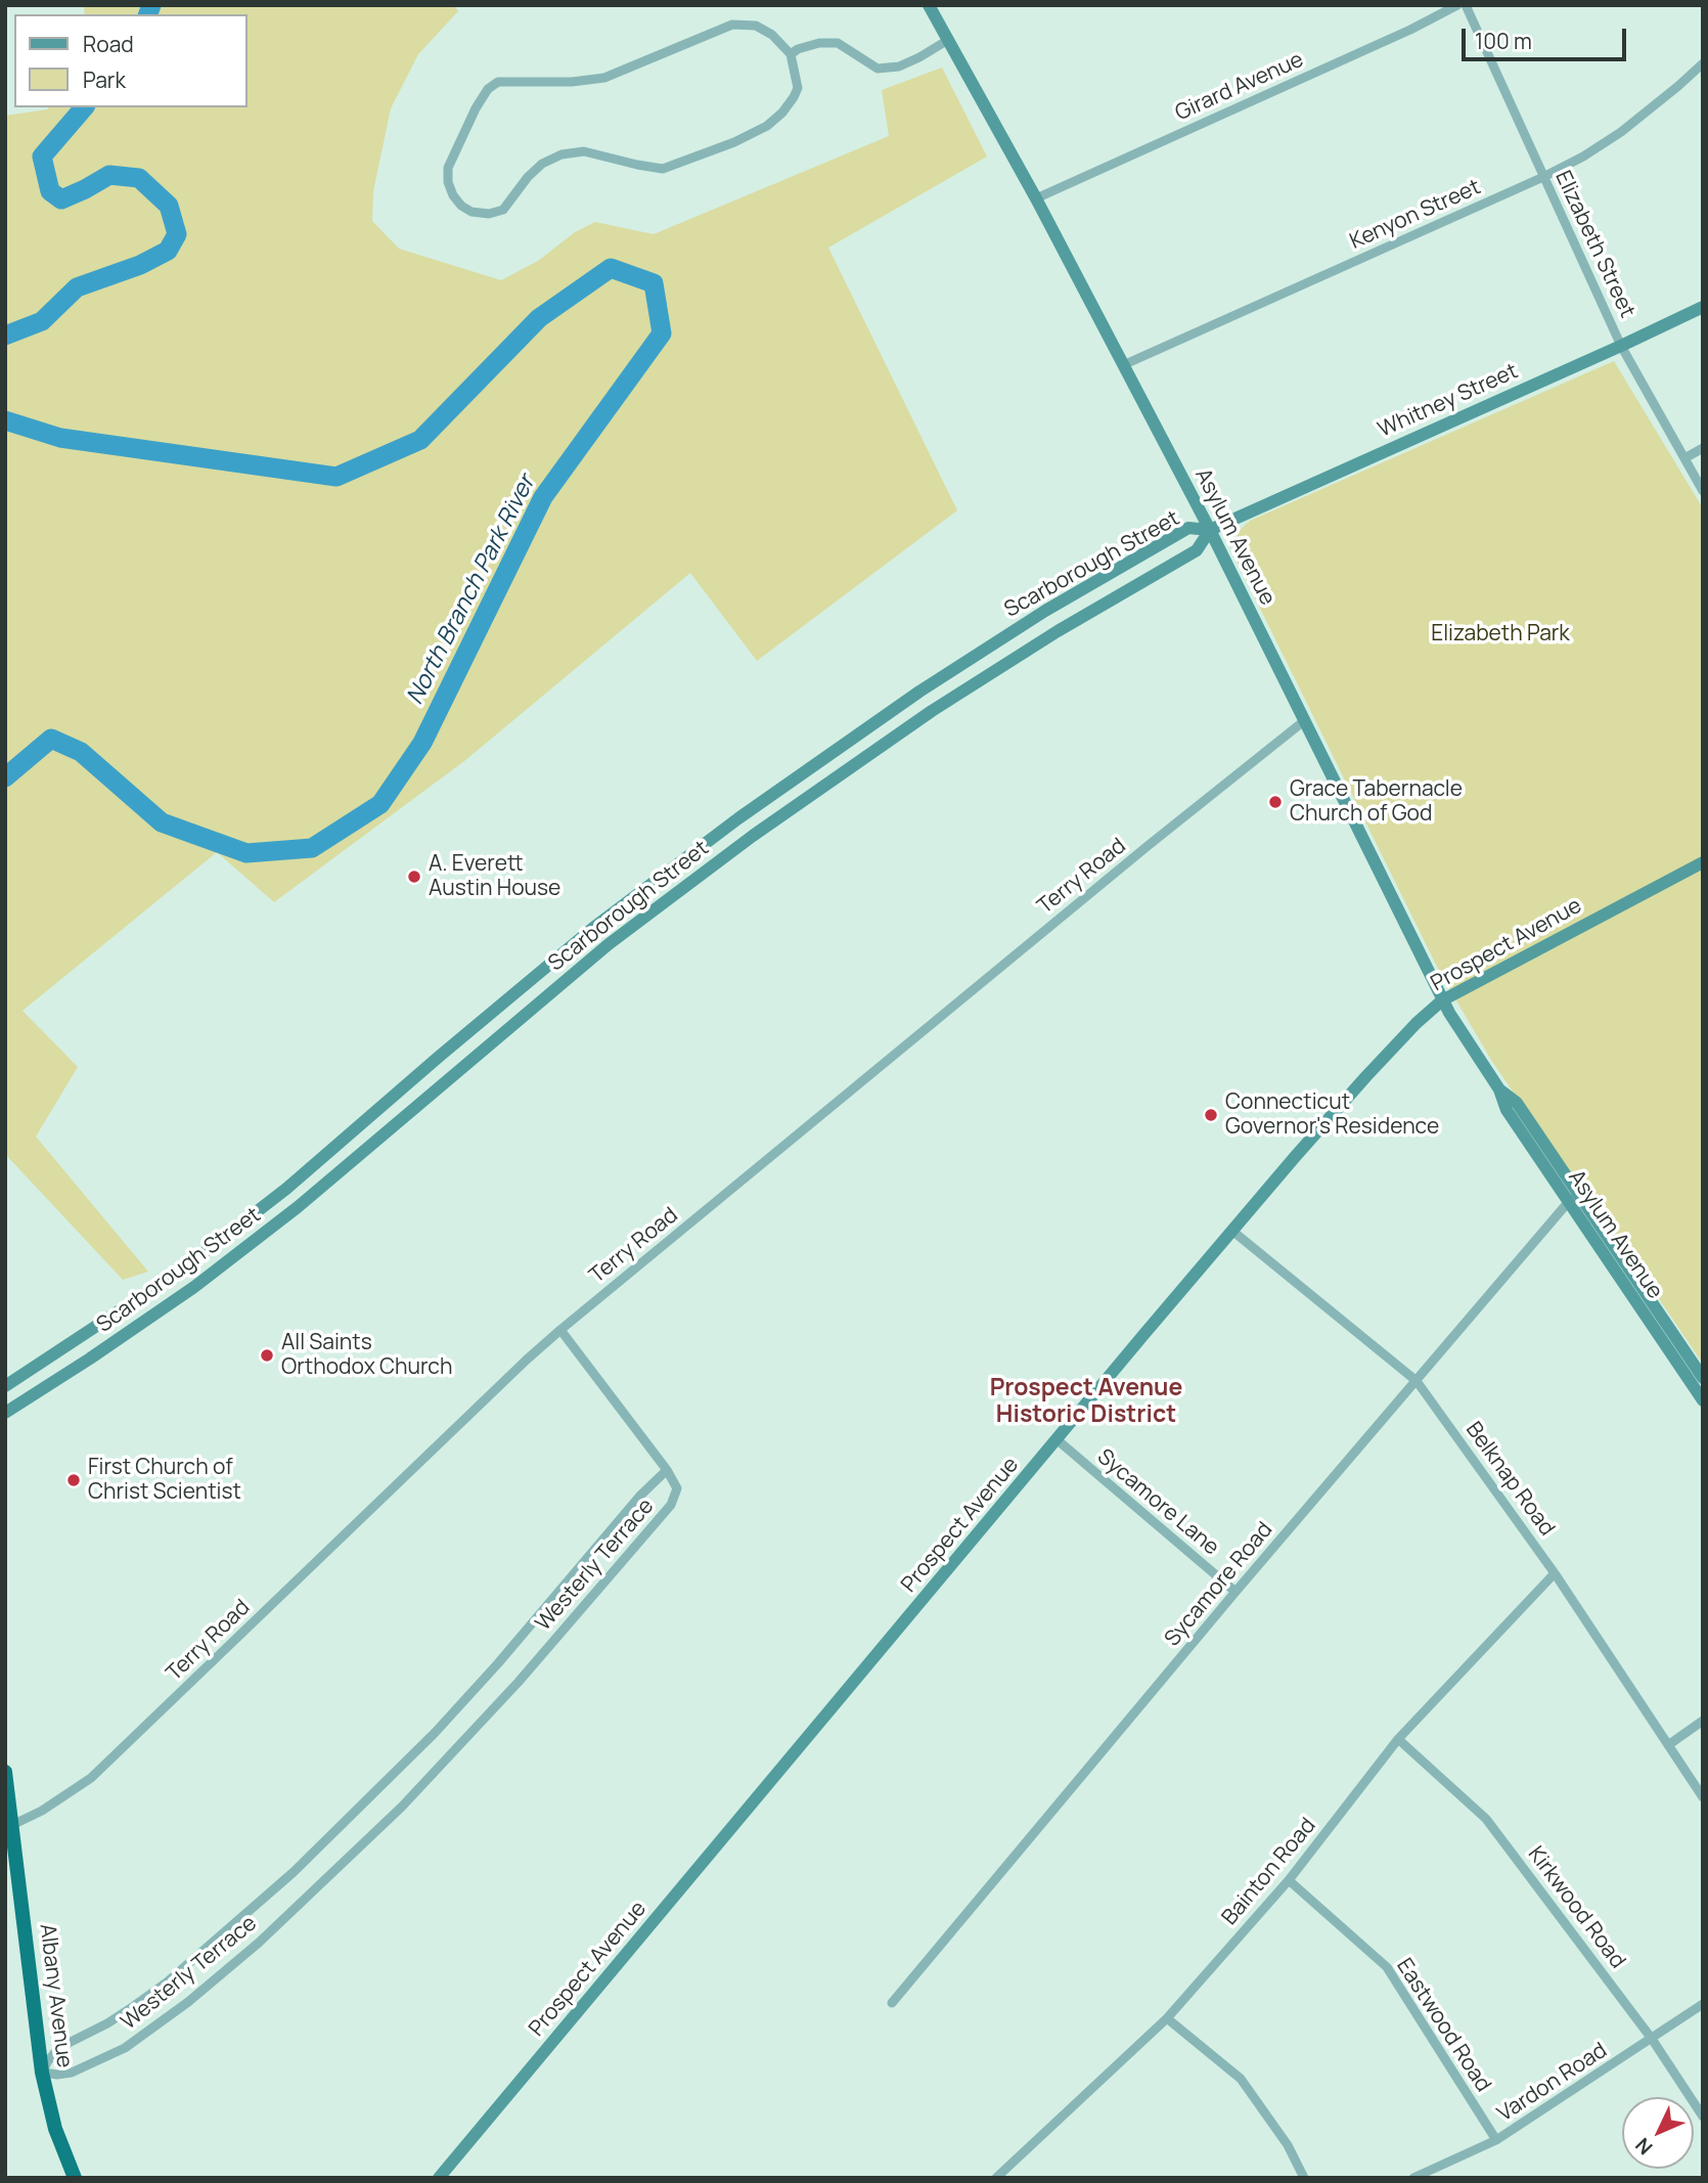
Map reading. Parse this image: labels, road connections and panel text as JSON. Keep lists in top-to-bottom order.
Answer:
{
  "streets": {
    "highway": ["Albany Avenue"],
    "main road": [
      "Whitney Street",
      "Asylum Avenue",
      "Scarborough Street",
      "Prospect Avenue"
    ],
    "street": [
      "Girard Avenue",
      "Kenyon Street",
      "Elizabeth Street",
      "Terry Road",
      "Belknap Road",
      "Sycamore Lane",
      "Westerly Terrace",
      "Sycamore Road",
      "Bainton Road",
      "Kirkwood Road",
      "Eastwood Road",
      "Vardon Road"
    ]
  },
  "crossings": [
    ["Girard Avenue", "Asylum Avenue"],
    ["Kenyon Street", "Elizabeth Street"],
    ["Kenyon Street", "Asylum Avenue"],
    ["Elizabeth Street", "Whitney Street"],
    ["Whitney Street", "Asylum Avenue"],
    ["Whitney Street", "Scarborough Street"],
    ["Asylum Avenue", "Scarborough Street"],
    ["Asylum Avenue", "Terry Road"],
    ["Asylum Avenue", "Prospect Avenue"],
    ["Asylum Avenue", "Sycamore Road"],
    ["Terry Road", "Westerly Terrace"],
    ["Terry Road", "Albany Avenue"],
    ["Prospect Avenue", "Belknap Road"],
    ["Prospect Avenue", "Sycamore Lane"],
    ["Belknap Road", "Sycamore Road"],
    ["Belknap Road", "Bainton Road"],
    ["Sycamore Lane", "Sycamore Road"],
    ["Westerly Terrace", "Albany Avenue"],
    ["Bainton Road", "Kirkwood Road"],
    ["Bainton Road", "Eastwood Road"],
    ["Kirkwood Road", "Vardon Road"],
    ["Eastwood Road", "Vardon Road"]
  ],
  "districts": ["Prospect Avenue Historic District"],
  "water": ["North Branch Park River"],
  "parks": ["Elizabeth Park"],
  "places": [
    "Grace Tabernacle Church of God",
    "A. Everett Austin House",
    "Connecticut Governor's Residence",
    "All Saints Orthodox Church",
    "First Church of Christ Scientist"
  ],
  "legend": ["Road", "Park"],
  "scale_bar": "100 m",
  "north": "bottom left"
}
